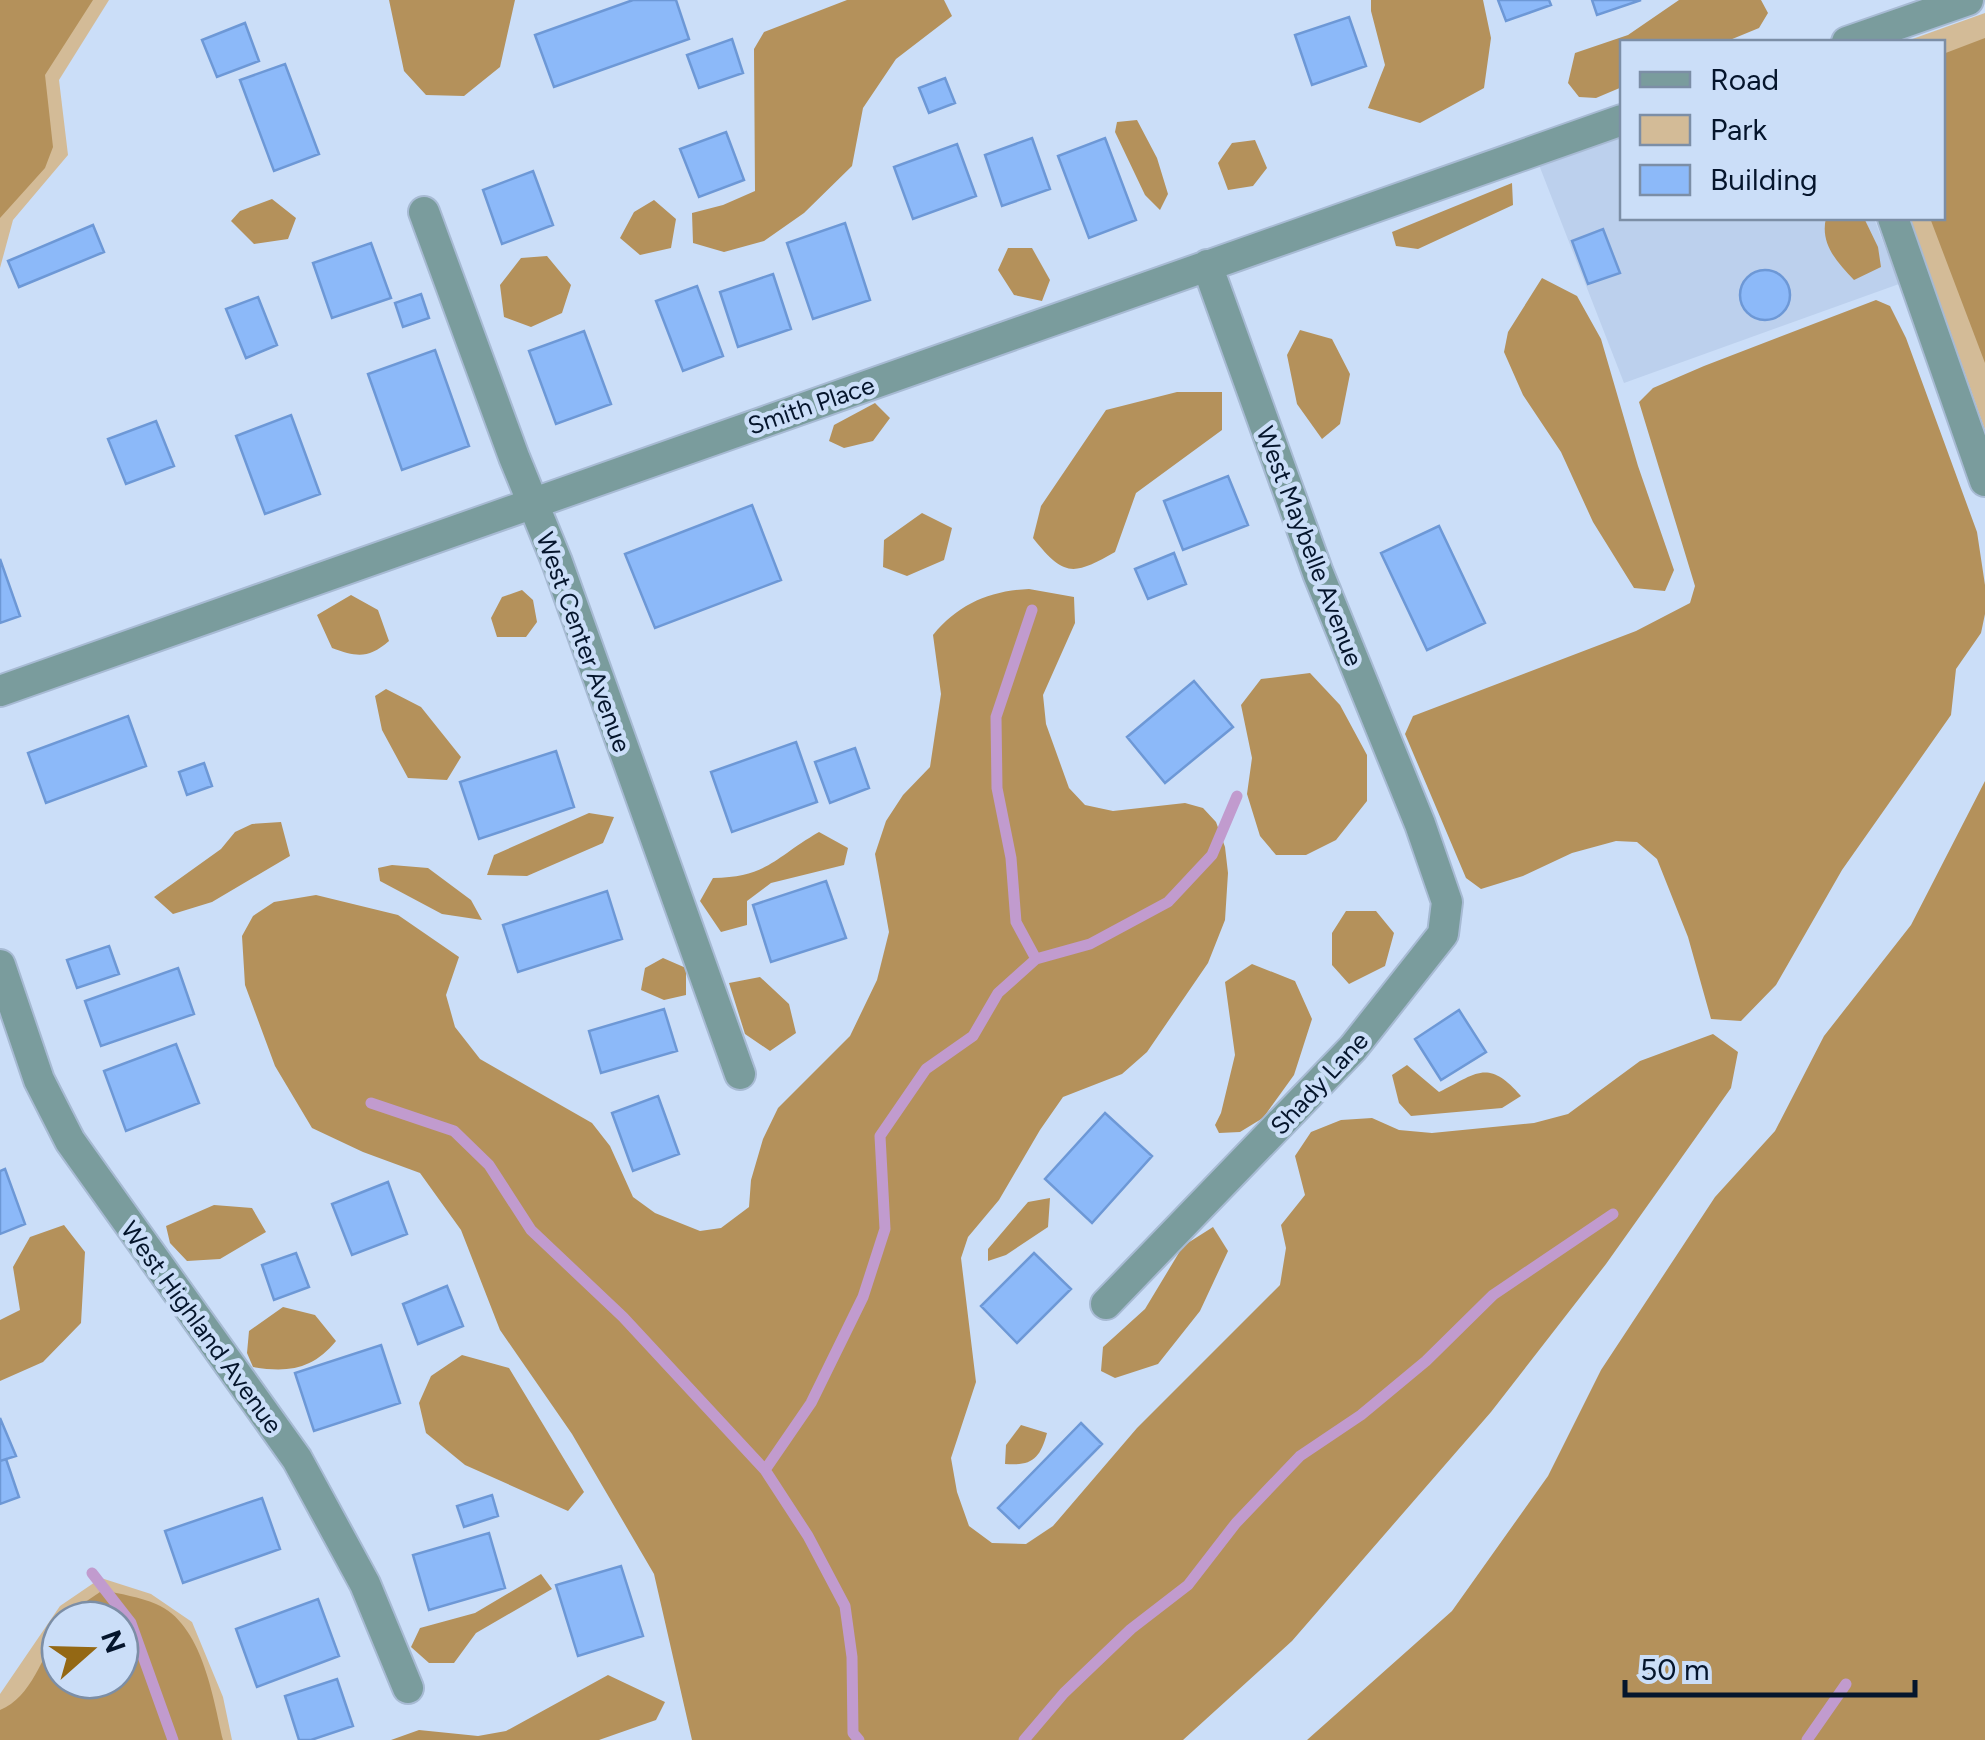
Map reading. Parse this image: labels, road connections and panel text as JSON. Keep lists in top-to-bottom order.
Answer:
{
  "streets": {
    "street": [
      "Smith Place",
      "West Maybelle Avenue",
      "West Center Avenue",
      "Shady Lane",
      "West Highland Avenue"
    ]
  },
  "crossings": [
    ["Smith Place", "West Maybelle Avenue"],
    ["Smith Place", "West Center Avenue"],
    ["West Maybelle Avenue", "Shady Lane"]
  ],
  "legend": ["Road", "Park", "Building"],
  "scale_bar": "50 m",
  "north": "right"
}
